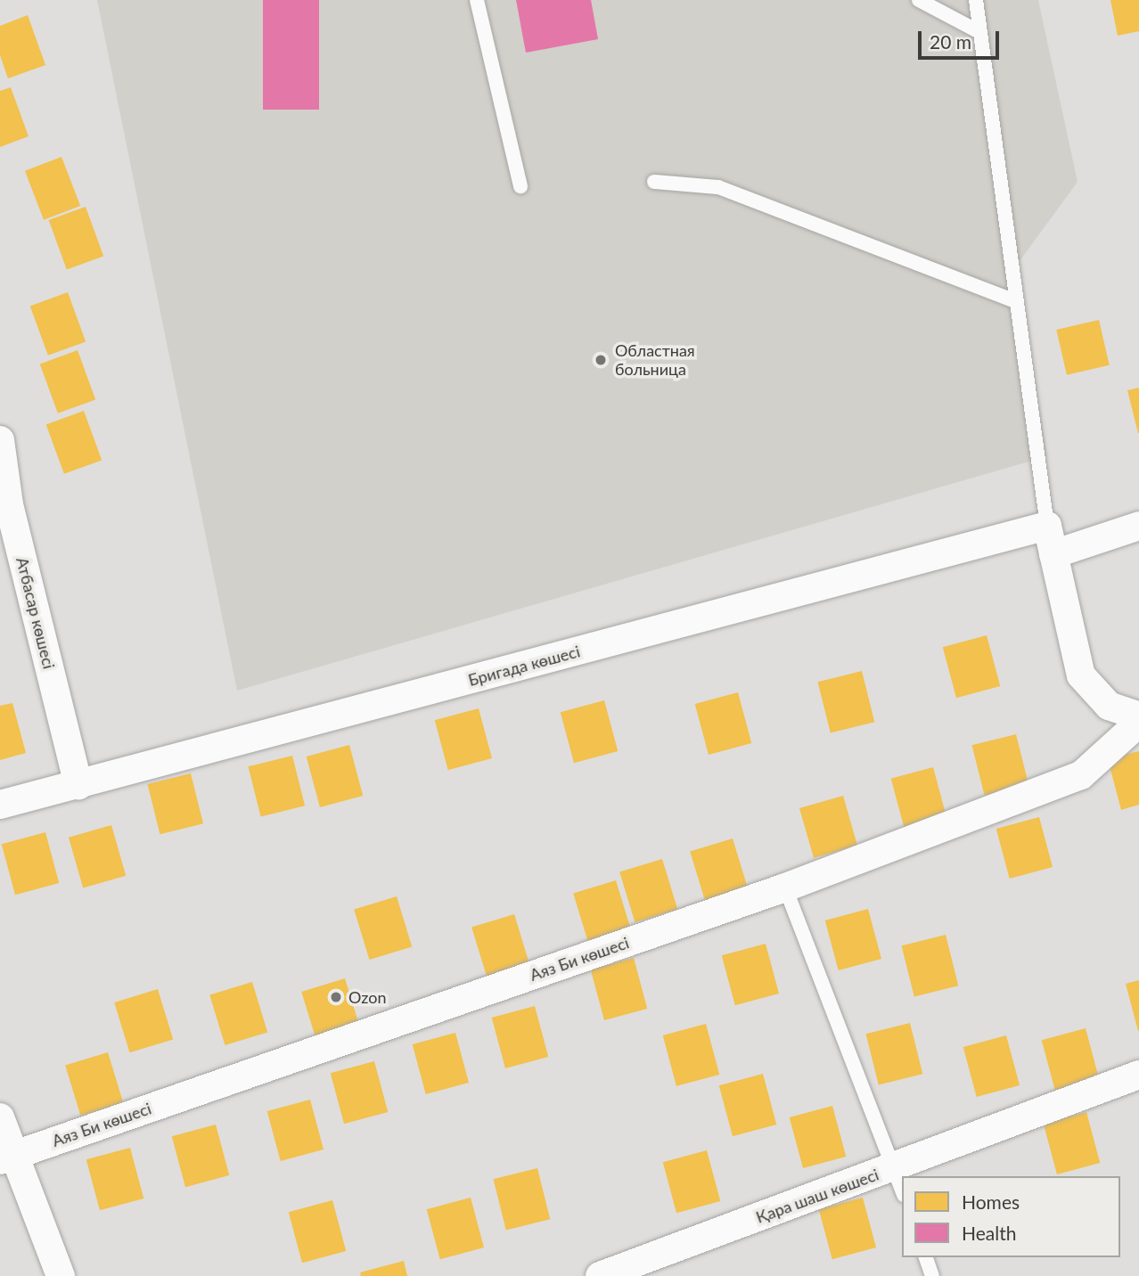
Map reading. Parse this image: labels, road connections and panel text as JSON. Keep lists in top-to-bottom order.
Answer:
{
  "streets": {
    "street": [
      "Атбасар көшесі",
      "Бригада көшесі",
      "Аяз Би көшесі",
      "Қара шаш көшесі"
    ]
  },
  "crossings": [
    ["Атбасар көшесі", "Бригада көшесі"]
  ],
  "places": ["Областная больница", "Ozon"],
  "legend": ["Homes", "Health"],
  "scale_bar": "20 m"
}
